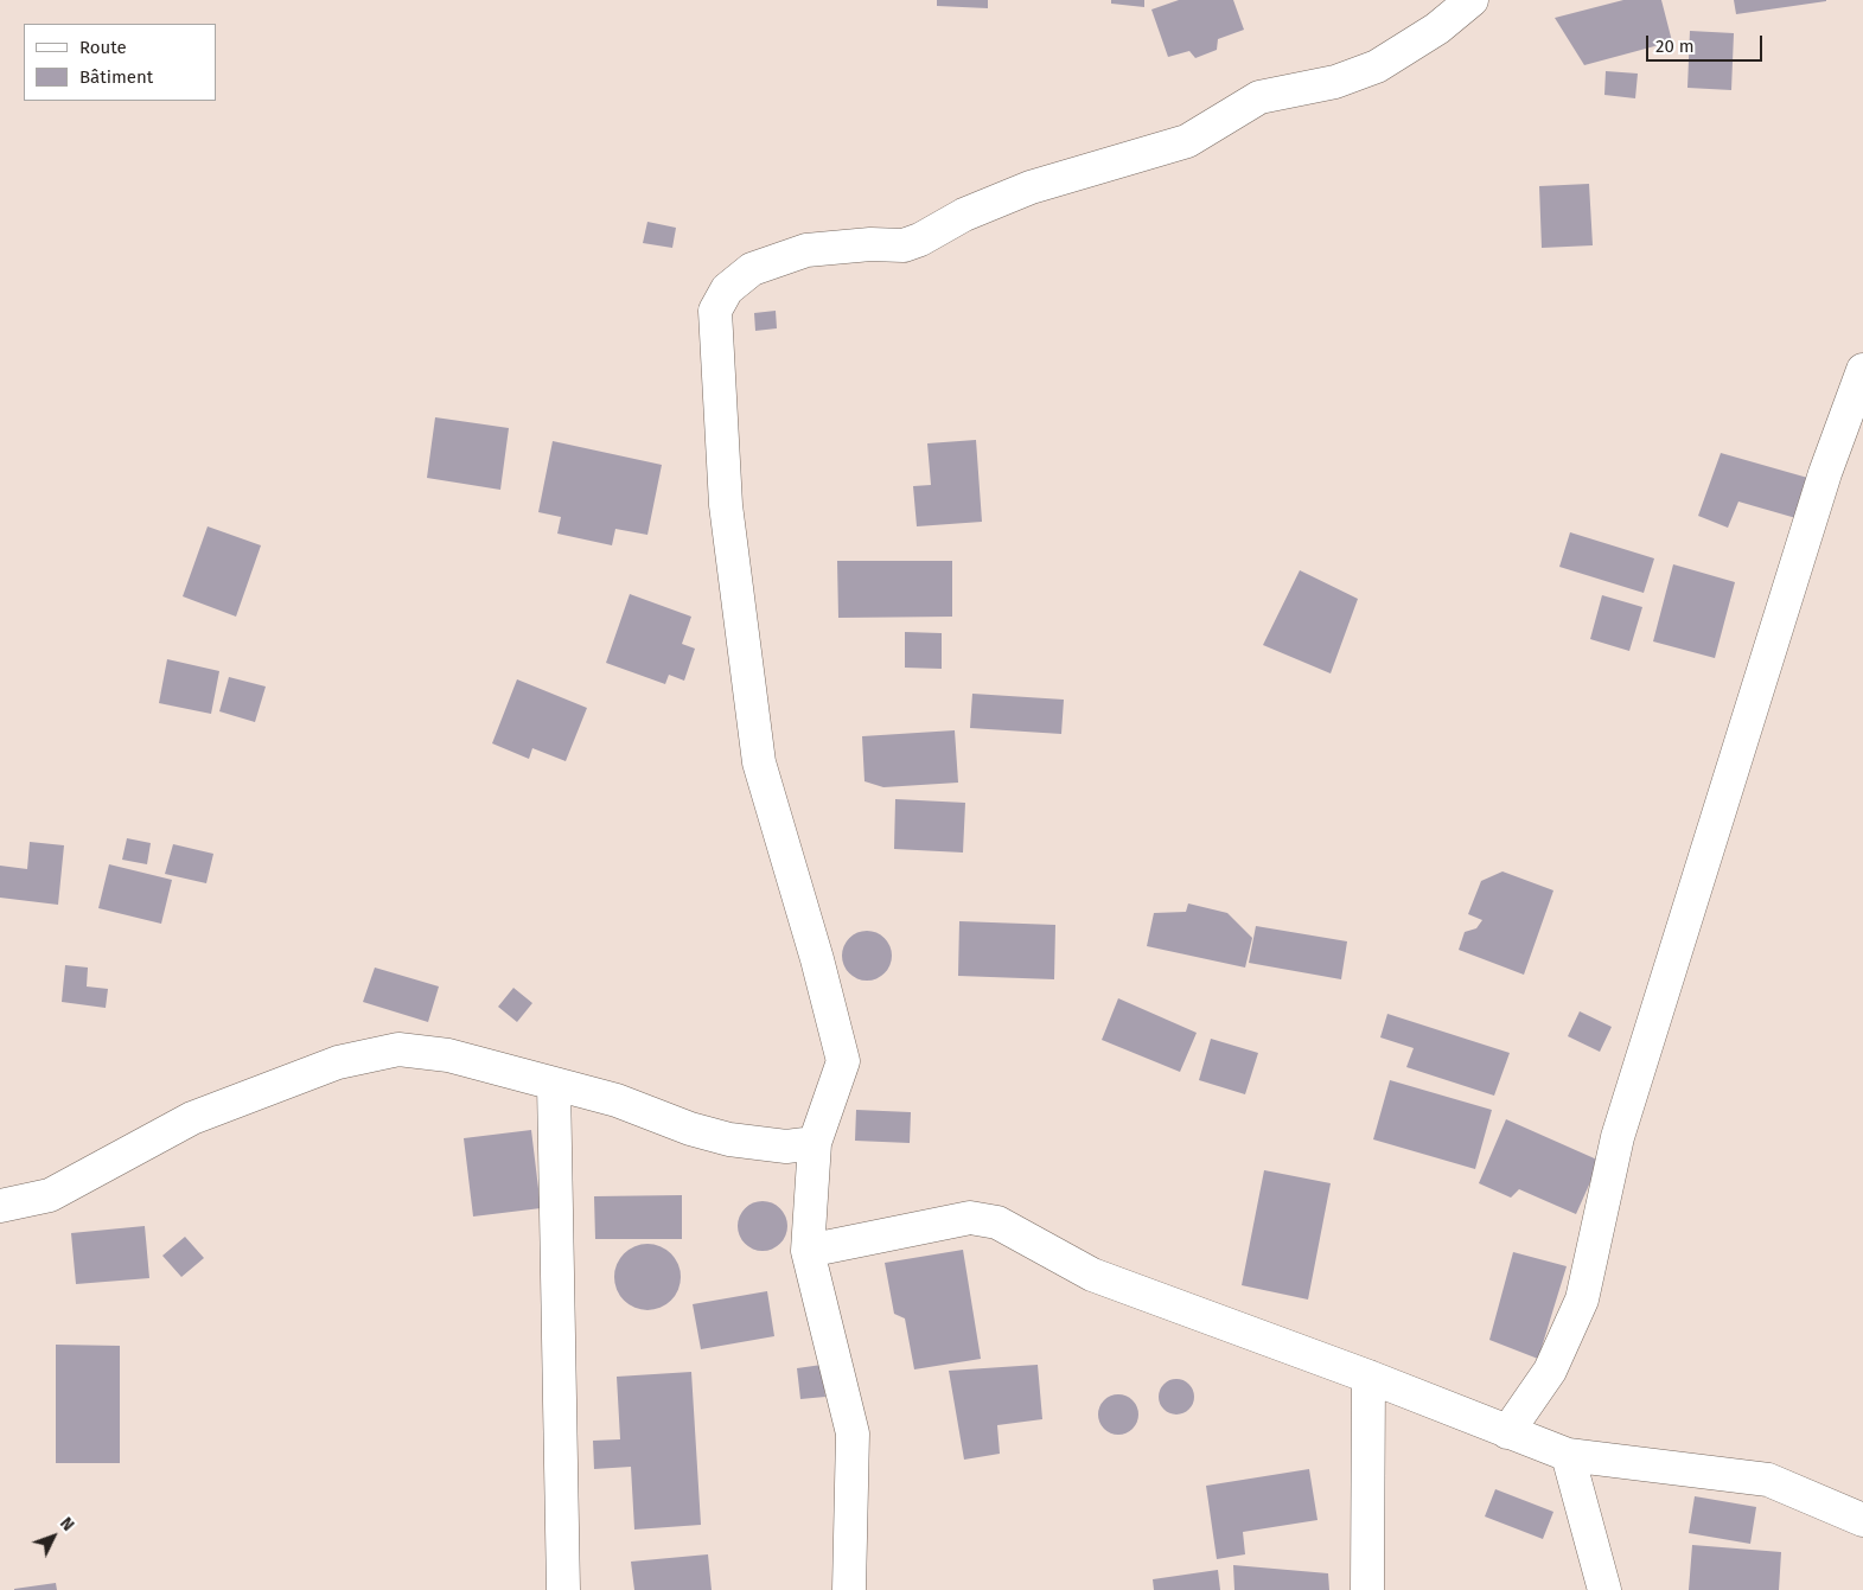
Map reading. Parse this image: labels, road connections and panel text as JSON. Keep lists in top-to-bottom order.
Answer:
{
  "legend": ["Route", "Bâtiment"],
  "scale_bar": "20 m",
  "north": "top right"
}
